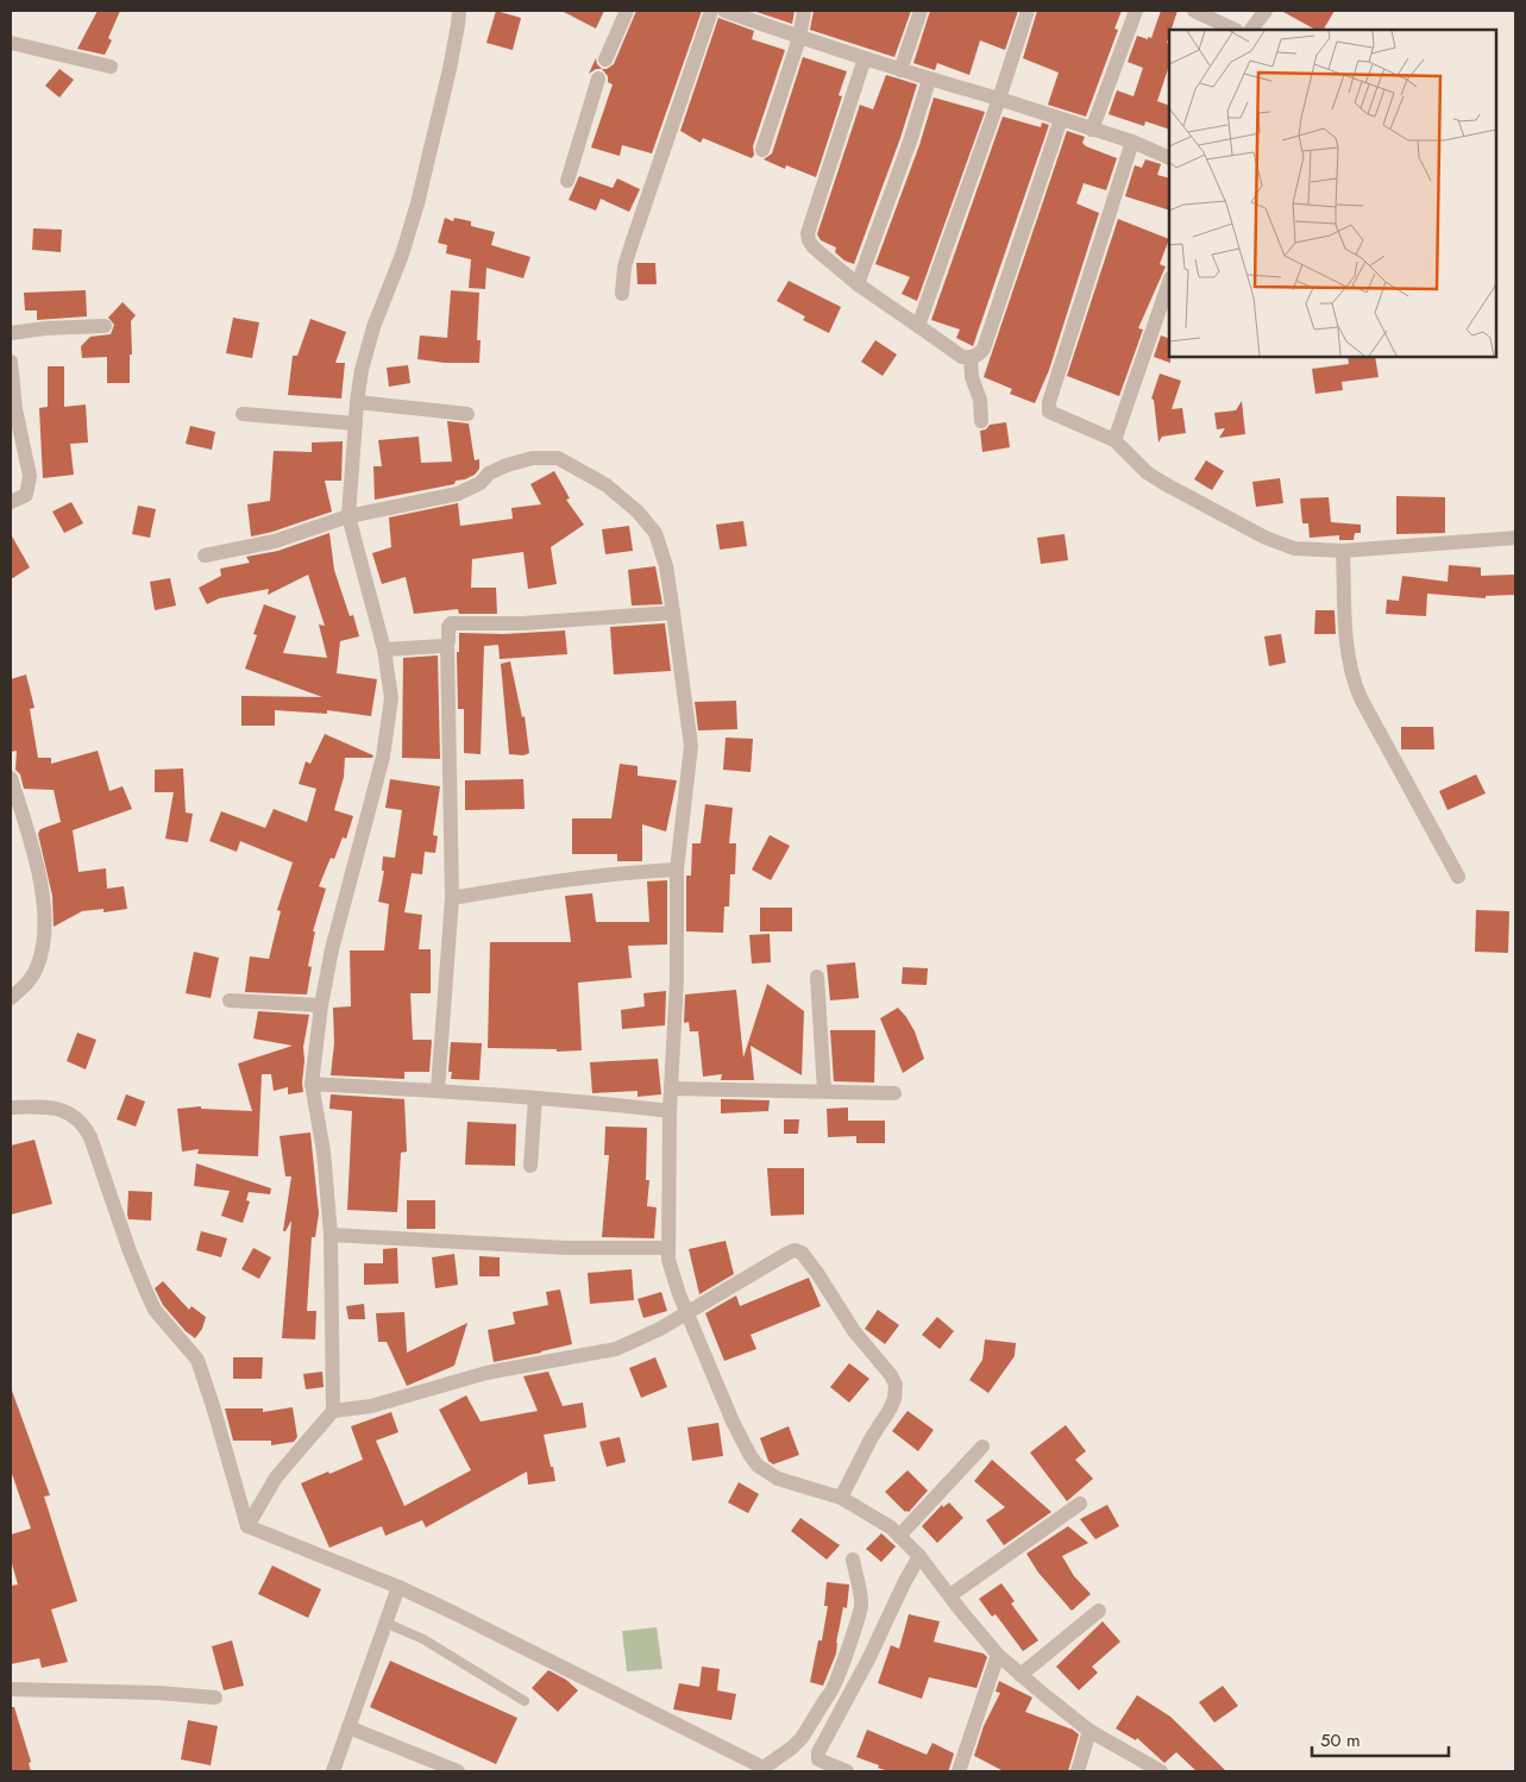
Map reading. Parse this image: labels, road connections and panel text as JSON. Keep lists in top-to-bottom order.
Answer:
{
  "scale_bar": "50 m"
}
